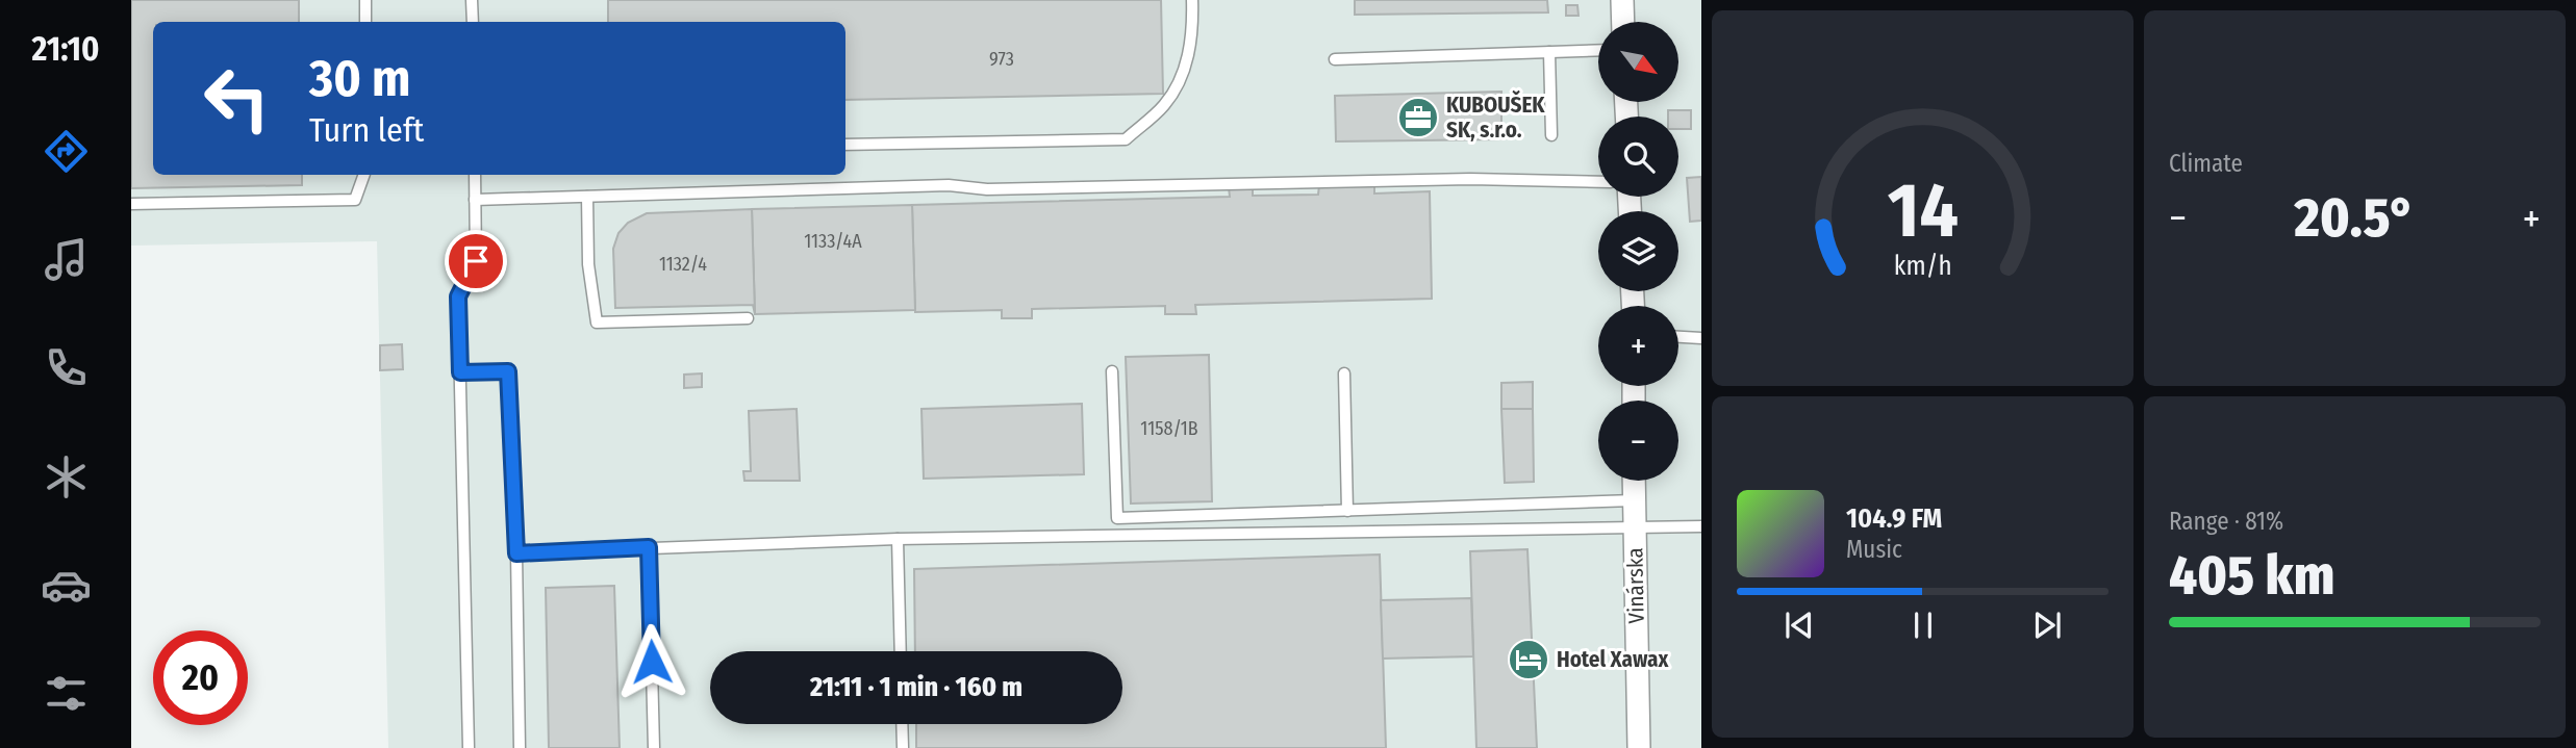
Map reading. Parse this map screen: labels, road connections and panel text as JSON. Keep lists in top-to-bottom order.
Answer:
{
  "streets": {
    "street": ["Vinárska"]
  },
  "places": {
    "office": ["KUBOUŠEK SK, s.r.o."],
    "hotel": ["Hotel Xawax"]
  },
  "house_numbers": [
    "973",
    "1133/4A",
    "1132/4",
    "1158/1B"
  ],
  "north": "bottom right",
  "page": {
    "tabs": "21:10",
    "tile": [
      "Climate",
      ["Range · 81%", "405 km"]
    ],
    "map_buttons": ["+", "−"],
    "turn": ["30 m", "Turn left"],
    "heat": ["−", "20.5°", "+"],
    "song": ["104.9 FM", "Music"],
    "limit": "20",
    "trip": "21:11 · 1 min · 160 m",
    "gauge": ["14", "km/h"]
  }
}
